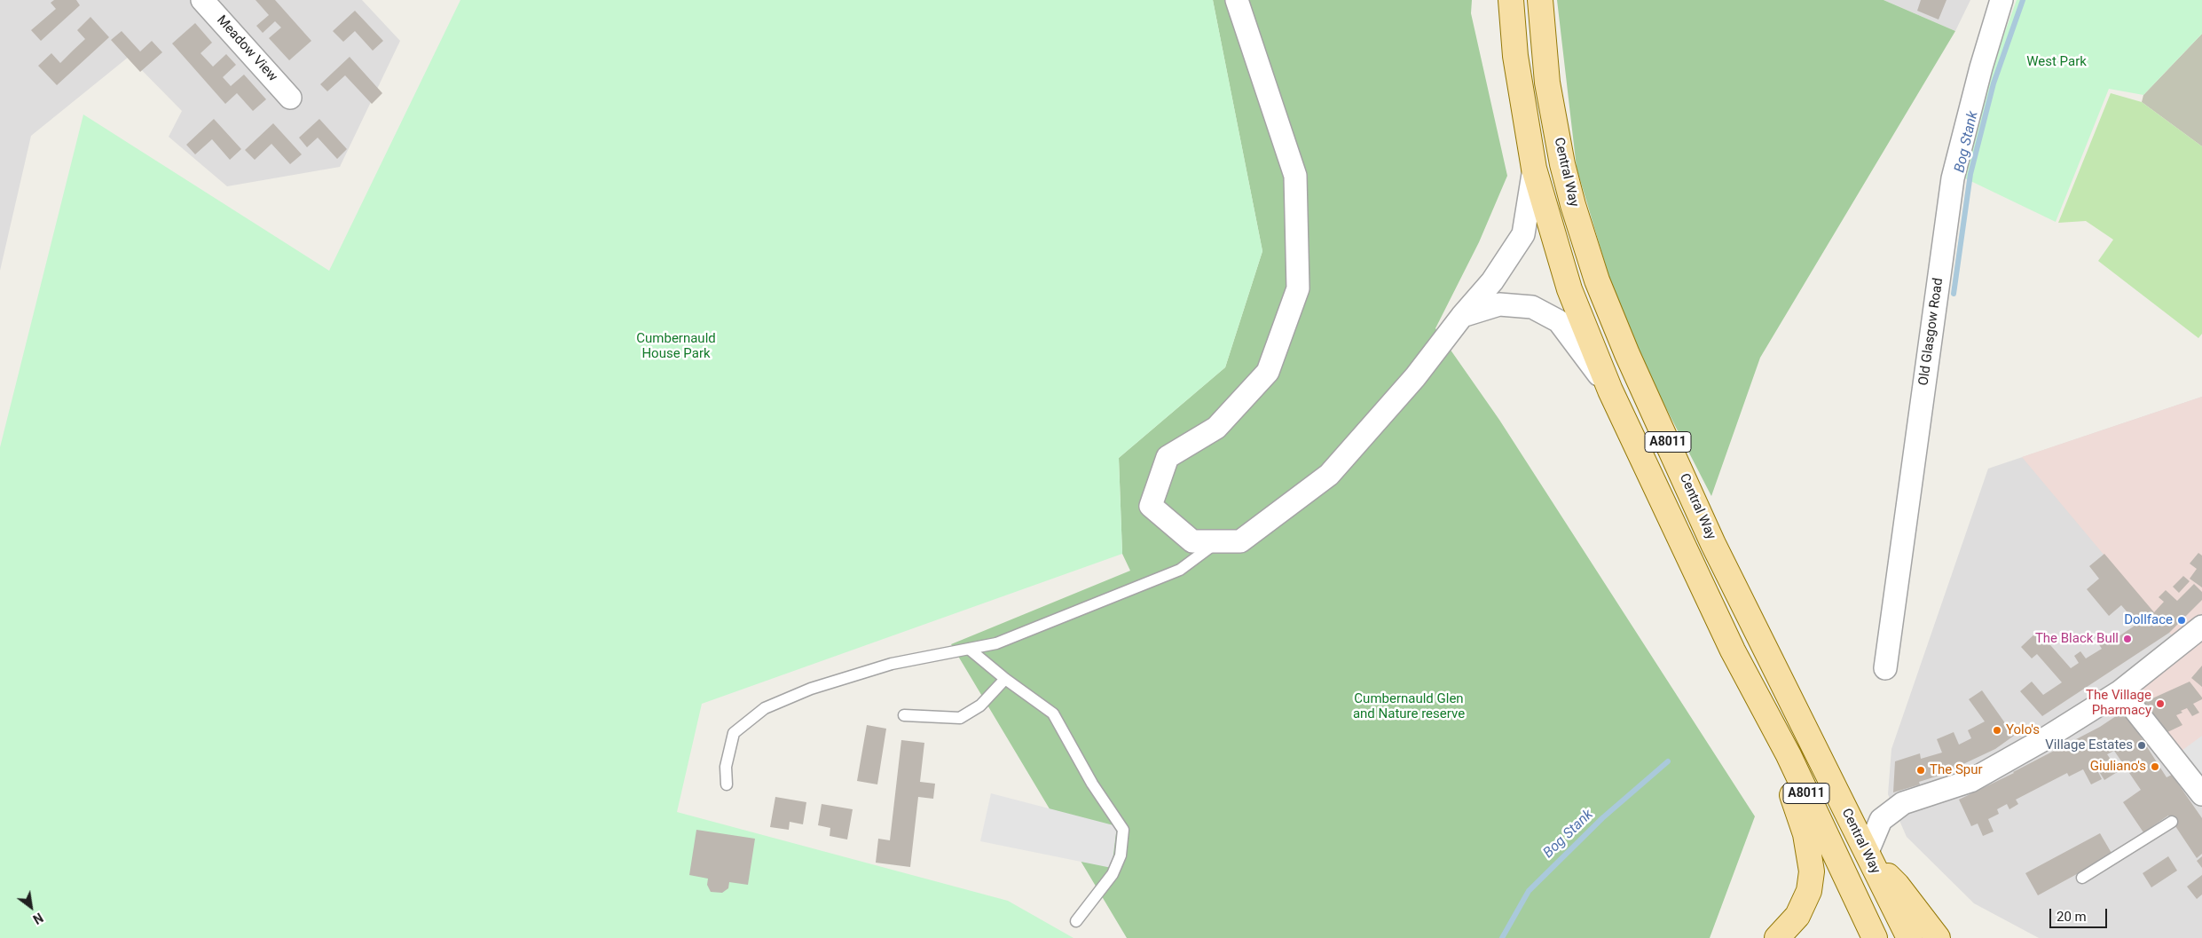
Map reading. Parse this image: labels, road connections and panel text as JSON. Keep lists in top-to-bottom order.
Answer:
{
  "streets": {
    "main road": ["Central Way", "A8011"],
    "street": ["Meadow View", "Old Glasgow Road"]
  },
  "water": ["Bog Stank"],
  "parks": ["West Park", "Cumbernauld House Park", "Cumbernauld Glen and Nature reserve"],
  "places": [
    "Dollface",
    "The Black Bull",
    "The Village Pharmacy",
    "Yolo's",
    "Village Estates",
    "Giuliano's",
    "The Spur"
  ],
  "scale_bar": "20 m",
  "north": "bottom right"
}
